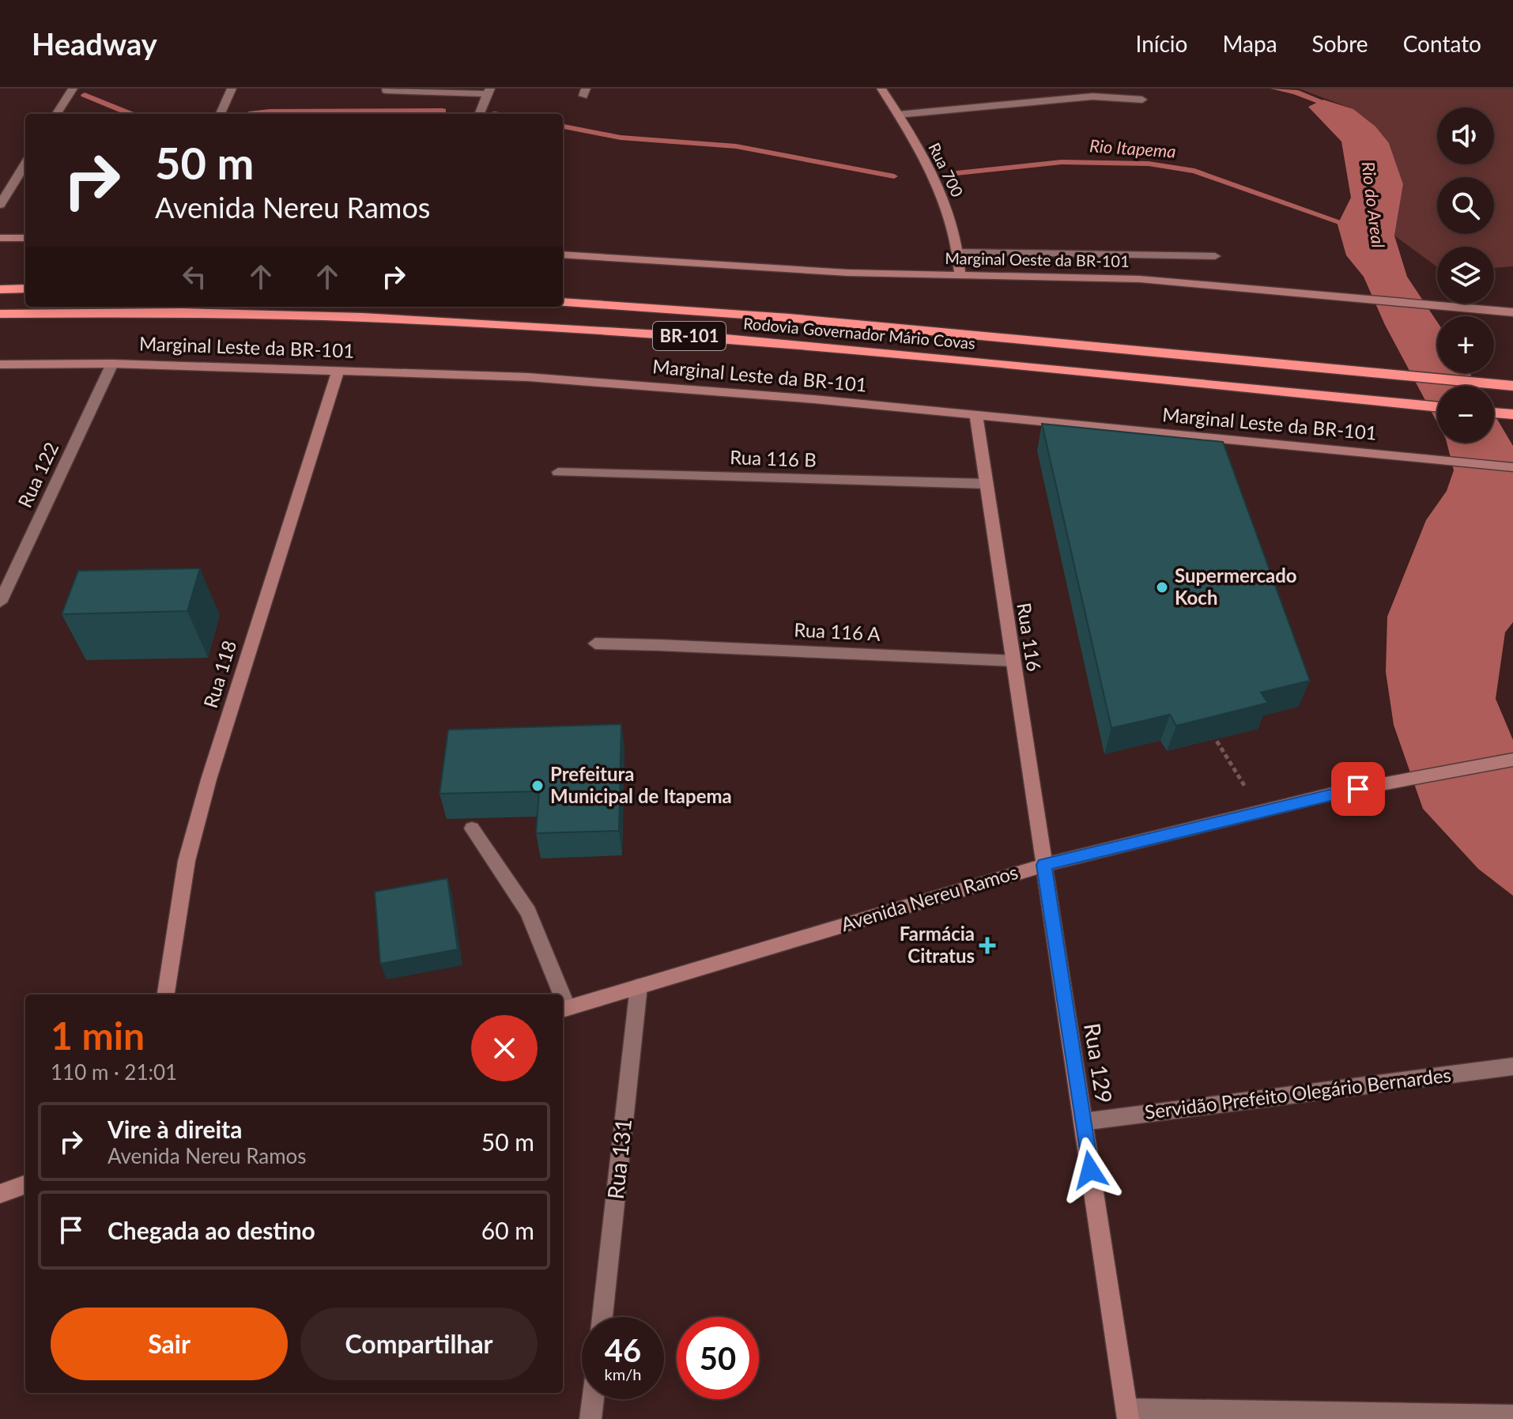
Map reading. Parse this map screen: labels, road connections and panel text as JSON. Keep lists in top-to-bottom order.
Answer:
{
  "streets": {
    "highway": ["Rodovia Governador Mário Covas", "BR-101"],
    "main road": [
      "Rua 700",
      "Marginal Oeste da BR-101",
      "Marginal Leste da BR-101",
      "Rua 116",
      "Rua 118",
      "Avenida Nereu Ramos",
      "Rua 129"
    ],
    "street": [
      "Rua 116 B",
      "Rua 122",
      "Rua 116 A",
      "Servidão Prefeito Olegário Bernardes",
      "Rua 131"
    ]
  },
  "crossings": [
    ["Rua 700", "Marginal Oeste da BR-101"],
    ["Marginal Leste da BR-101", "Rua 122"],
    ["Marginal Leste da BR-101", "Rua 116"],
    ["Marginal Leste da BR-101", "Rua 118"],
    ["Rua 116 B", "Rua 116"],
    ["Rua 116 A", "Rua 116"],
    ["Rua 116", "Avenida Nereu Ramos"],
    ["Rua 116", "Rua 129"],
    ["Avenida Nereu Ramos", "Rua 129"],
    ["Avenida Nereu Ramos", "Rua 131"],
    ["Rua 129", "Servidão Prefeito Olegário Bernardes"]
  ],
  "water": ["Rio Itapema", "Rio do Areal"],
  "places": {
    "other": ["Supermercado Koch", "Prefeitura Municipal de Itapema"],
    "health": ["Farmácia Citratus"]
  },
  "page": {
    "header": "Headway",
    "nav": [
      "Início",
      "Mapa",
      "Sobre",
      "Contato"
    ],
    "map_buttons": ["+", "−"],
    "turn": ["50 m", "Avenida Nereu Ramos"],
    "heading": ["1 min", "110 m · 21:01"],
    "list": [
      {
        "name": "Vire à direita",
        "note": "Avenida Nereu Ramos",
        "value": "50 m"
      },
      {
        "name": "Chegada ao destino",
        "value": "60 m"
      }
    ],
    "buttons": ["Sair", "Compartilhar"],
    "speed": "46 km/h",
    "limit": "50"
  }
}
